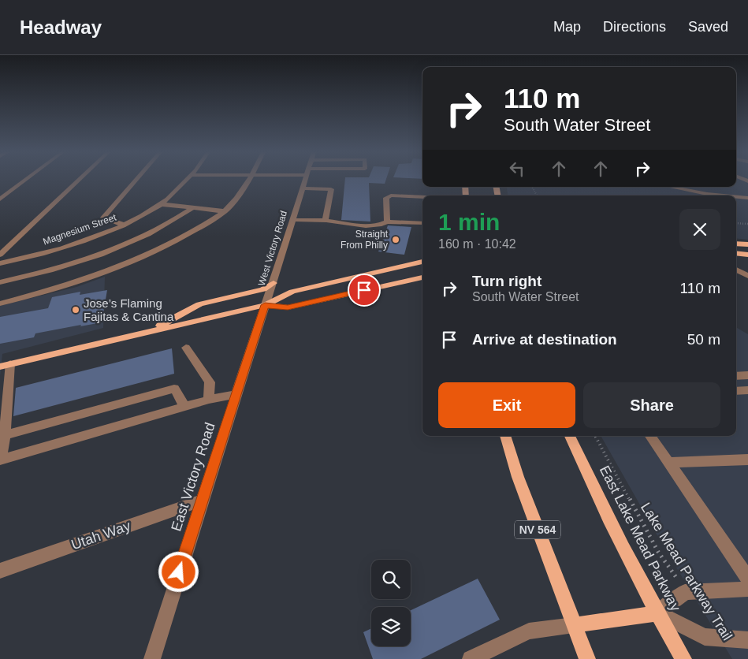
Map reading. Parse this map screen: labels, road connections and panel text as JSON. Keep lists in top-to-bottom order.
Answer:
{
  "streets": {
    "main road": ["NV 564", "East Lake Mead Parkway"],
    "street": [
      "Magnesium Street",
      "West Victory Road",
      "East Victory Road",
      "Utah Way"
    ],
    "path": ["Lake Mead Parkway Trail"]
  },
  "crossings": [
    ["West Victory Road", "East Victory Road"],
    ["East Victory Road", "Utah Way"]
  ],
  "places": ["Straight From Philly", "Jose’s Flaming Fajitas & Cantina"],
  "page": {
    "header": "Headway",
    "nav": ["Map", "Directions", "Saved"],
    "turn": ["110 m", "South Water Street"],
    "heading": ["1 min", "160 m · 10:42"],
    "list": [
      {
        "name": "Turn right",
        "note": "South Water Street",
        "value": "110 m"
      },
      {
        "name": "Arrive at destination",
        "value": "50 m"
      }
    ],
    "buttons": ["Exit", "Share"]
  }
}
